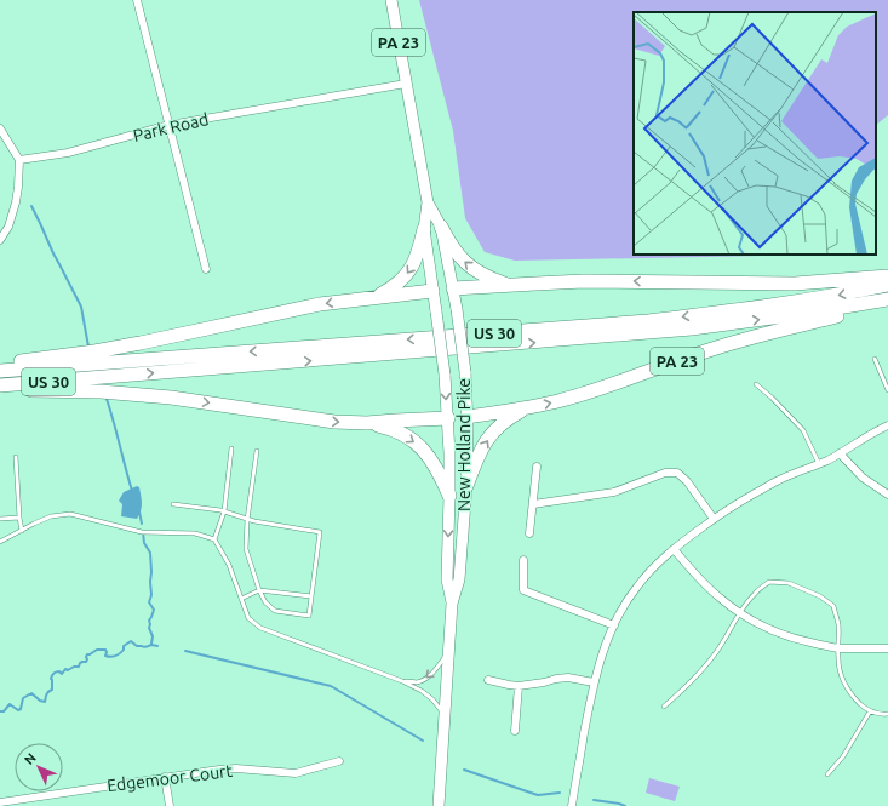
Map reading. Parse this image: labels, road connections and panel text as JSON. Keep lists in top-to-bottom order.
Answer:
{
  "streets": {
    "highway": ["PA 23", "US 30"],
    "main road": ["New Holland Pike"],
    "street": ["Park Road", "Edgemoor Court"]
  },
  "crossings": [
    ["PA 23", "New Holland Pike"],
    ["Park Road", "New Holland Pike"]
  ],
  "north": "top left"
}
